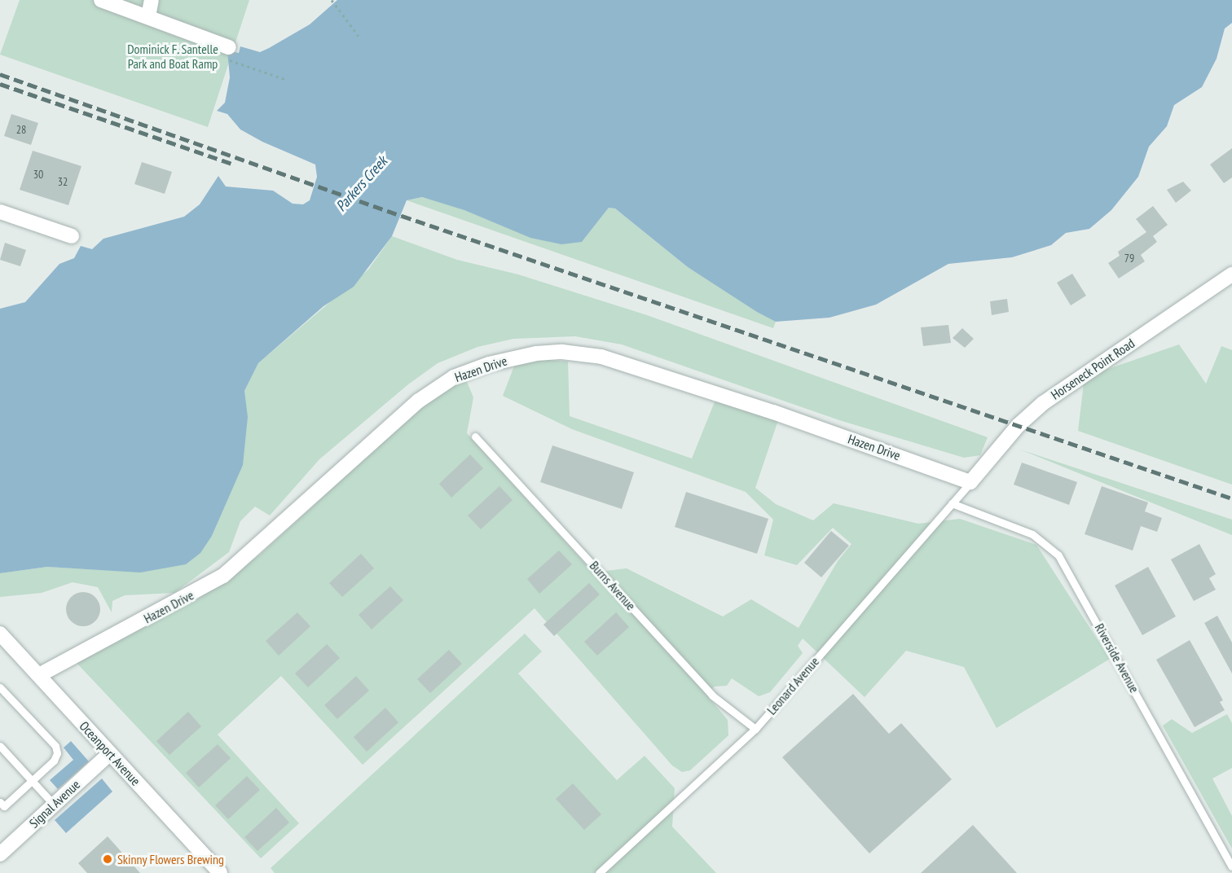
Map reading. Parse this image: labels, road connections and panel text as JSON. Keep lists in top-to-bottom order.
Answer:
{
  "streets": {
    "street": [
      "Hazen Drive",
      "Horseneck Point Road",
      "Oceanport Avenue",
      "Signal Avenue"
    ],
    "lane": ["Burns Avenue", "Riverside Avenue", "Leonard Avenue"]
  },
  "crossings": [
    ["Hazen Drive", "Horseneck Point Road"],
    ["Hazen Drive", "Leonard Avenue"],
    ["Hazen Drive", "Oceanport Avenue"],
    ["Horseneck Point Road", "Leonard Avenue"],
    ["Burns Avenue", "Leonard Avenue"],
    ["Riverside Avenue", "Leonard Avenue"],
    ["Oceanport Avenue", "Signal Avenue"]
  ],
  "water": ["Parkers Creek"],
  "parks": ["Dominick F. Santelle Park and Boat Ramp"],
  "places": ["Skinny Flowers Brewing"],
  "house_numbers": [
    "28",
    "30",
    "32",
    "79"
  ]
}
